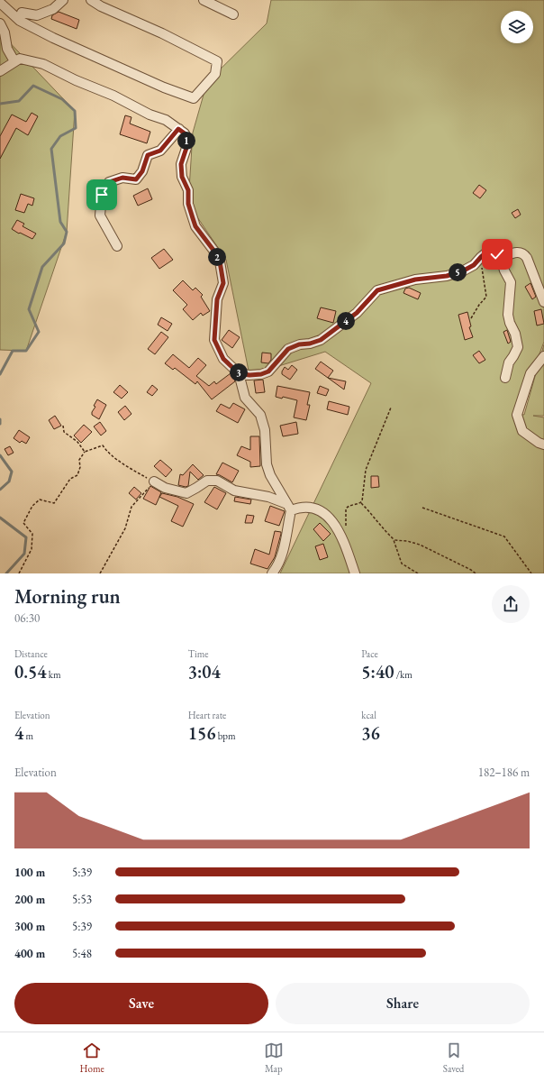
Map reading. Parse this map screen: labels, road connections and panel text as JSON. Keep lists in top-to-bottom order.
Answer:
{
  "page": {
    "pins": [
      "1",
      "2",
      "5",
      "4",
      "3"
    ],
    "heading": ["Morning run", "06:30"],
    "stats": [
      ["Distance", "0.54 km"],
      ["Time", "3:04"],
      ["Pace", "5:40 /km"],
      ["Elevation", "4 m"],
      ["Heart rate", "156 bpm"],
      ["kcal", "36"]
    ],
    "chart": ["Elevation", "182–186 m"],
    "list": [
      {
        "name": "100 m",
        "note": "5:39"
      },
      {
        "name": "200 m",
        "note": "5:53"
      },
      {
        "name": "300 m",
        "note": "5:39"
      },
      {
        "name": "400 m",
        "note": "5:48"
      }
    ],
    "buttons": ["Save", "Share"],
    "tabs": ["Home", "Map", "Saved"]
  }
}
